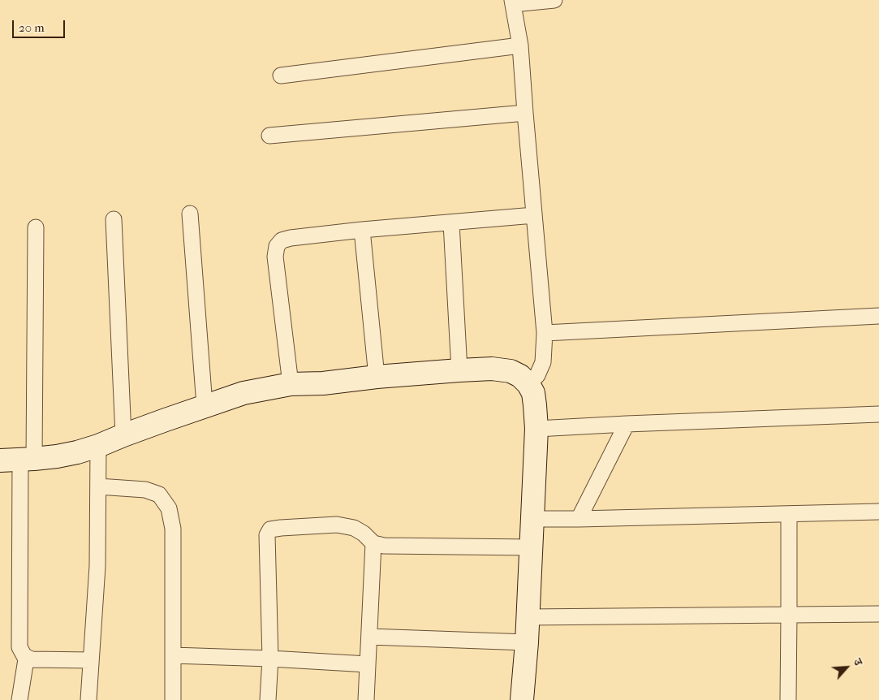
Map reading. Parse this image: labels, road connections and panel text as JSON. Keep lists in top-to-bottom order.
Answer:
{
  "scale_bar": "20 m",
  "north": "top right"
}
